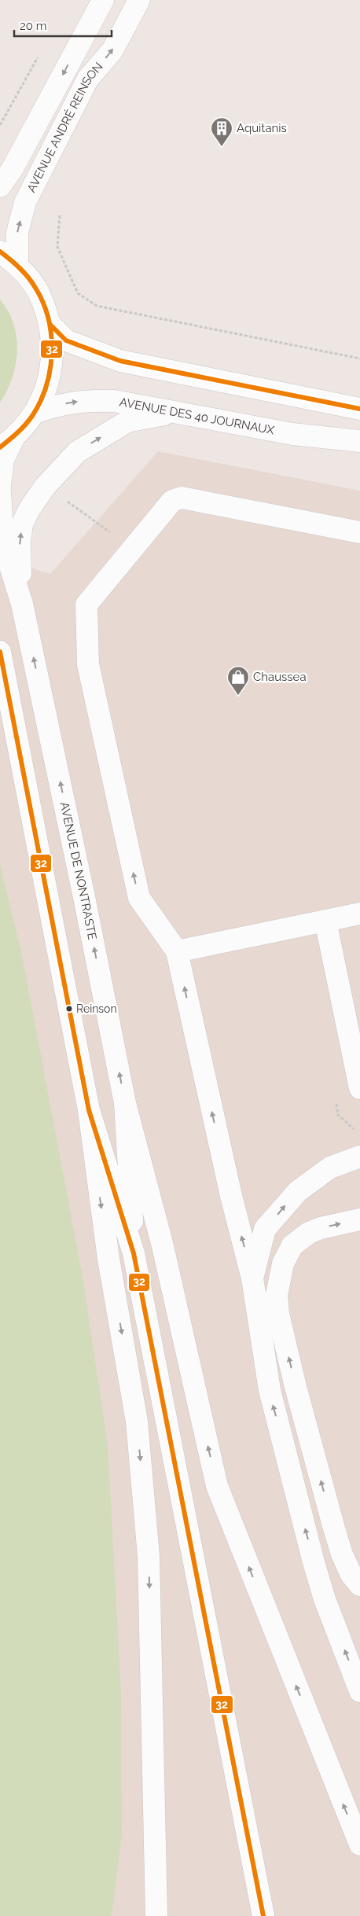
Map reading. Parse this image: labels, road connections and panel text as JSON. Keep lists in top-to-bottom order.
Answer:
{
  "streets": {
    "main road": ["AVENUE ANDRÉ REINSON", "AVENUE DES 40 JOURNAUX", "AVENUE DE NONTRASTE"]
  },
  "places": {
    "building": ["Aquitanis"],
    "shop": ["Chaussea"],
    "other": ["Reinson"]
  },
  "lines": ["transit line 32"],
  "scale_bar": "20 m"
}
